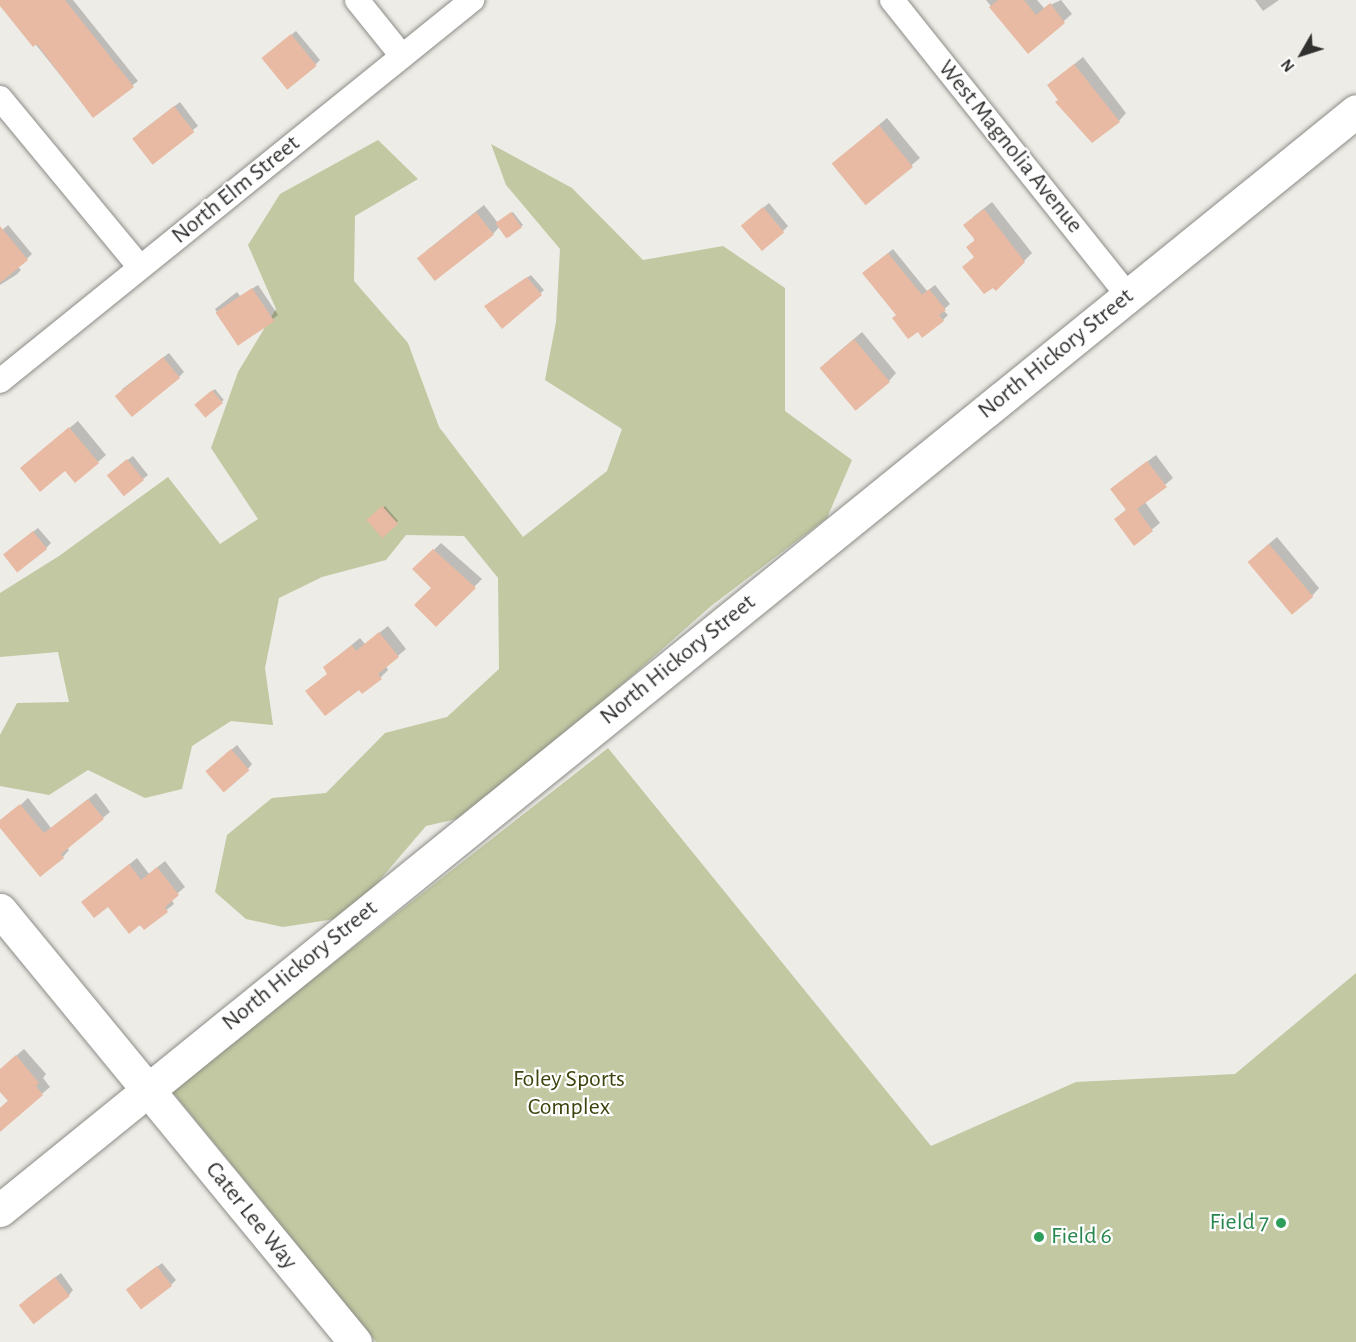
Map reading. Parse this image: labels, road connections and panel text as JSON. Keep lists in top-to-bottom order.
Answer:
{
  "streets": {
    "street": [
      "West Magnolia Avenue",
      "North Elm Street",
      "North Hickory Street",
      "Cater Lee Way"
    ]
  },
  "crossings": [
    ["West Magnolia Avenue", "North Hickory Street"],
    ["North Hickory Street", "Cater Lee Way"]
  ],
  "parks": ["Foley Sports Complex"],
  "places": ["Field 7", "Field 6"],
  "north": "bottom left"
}
